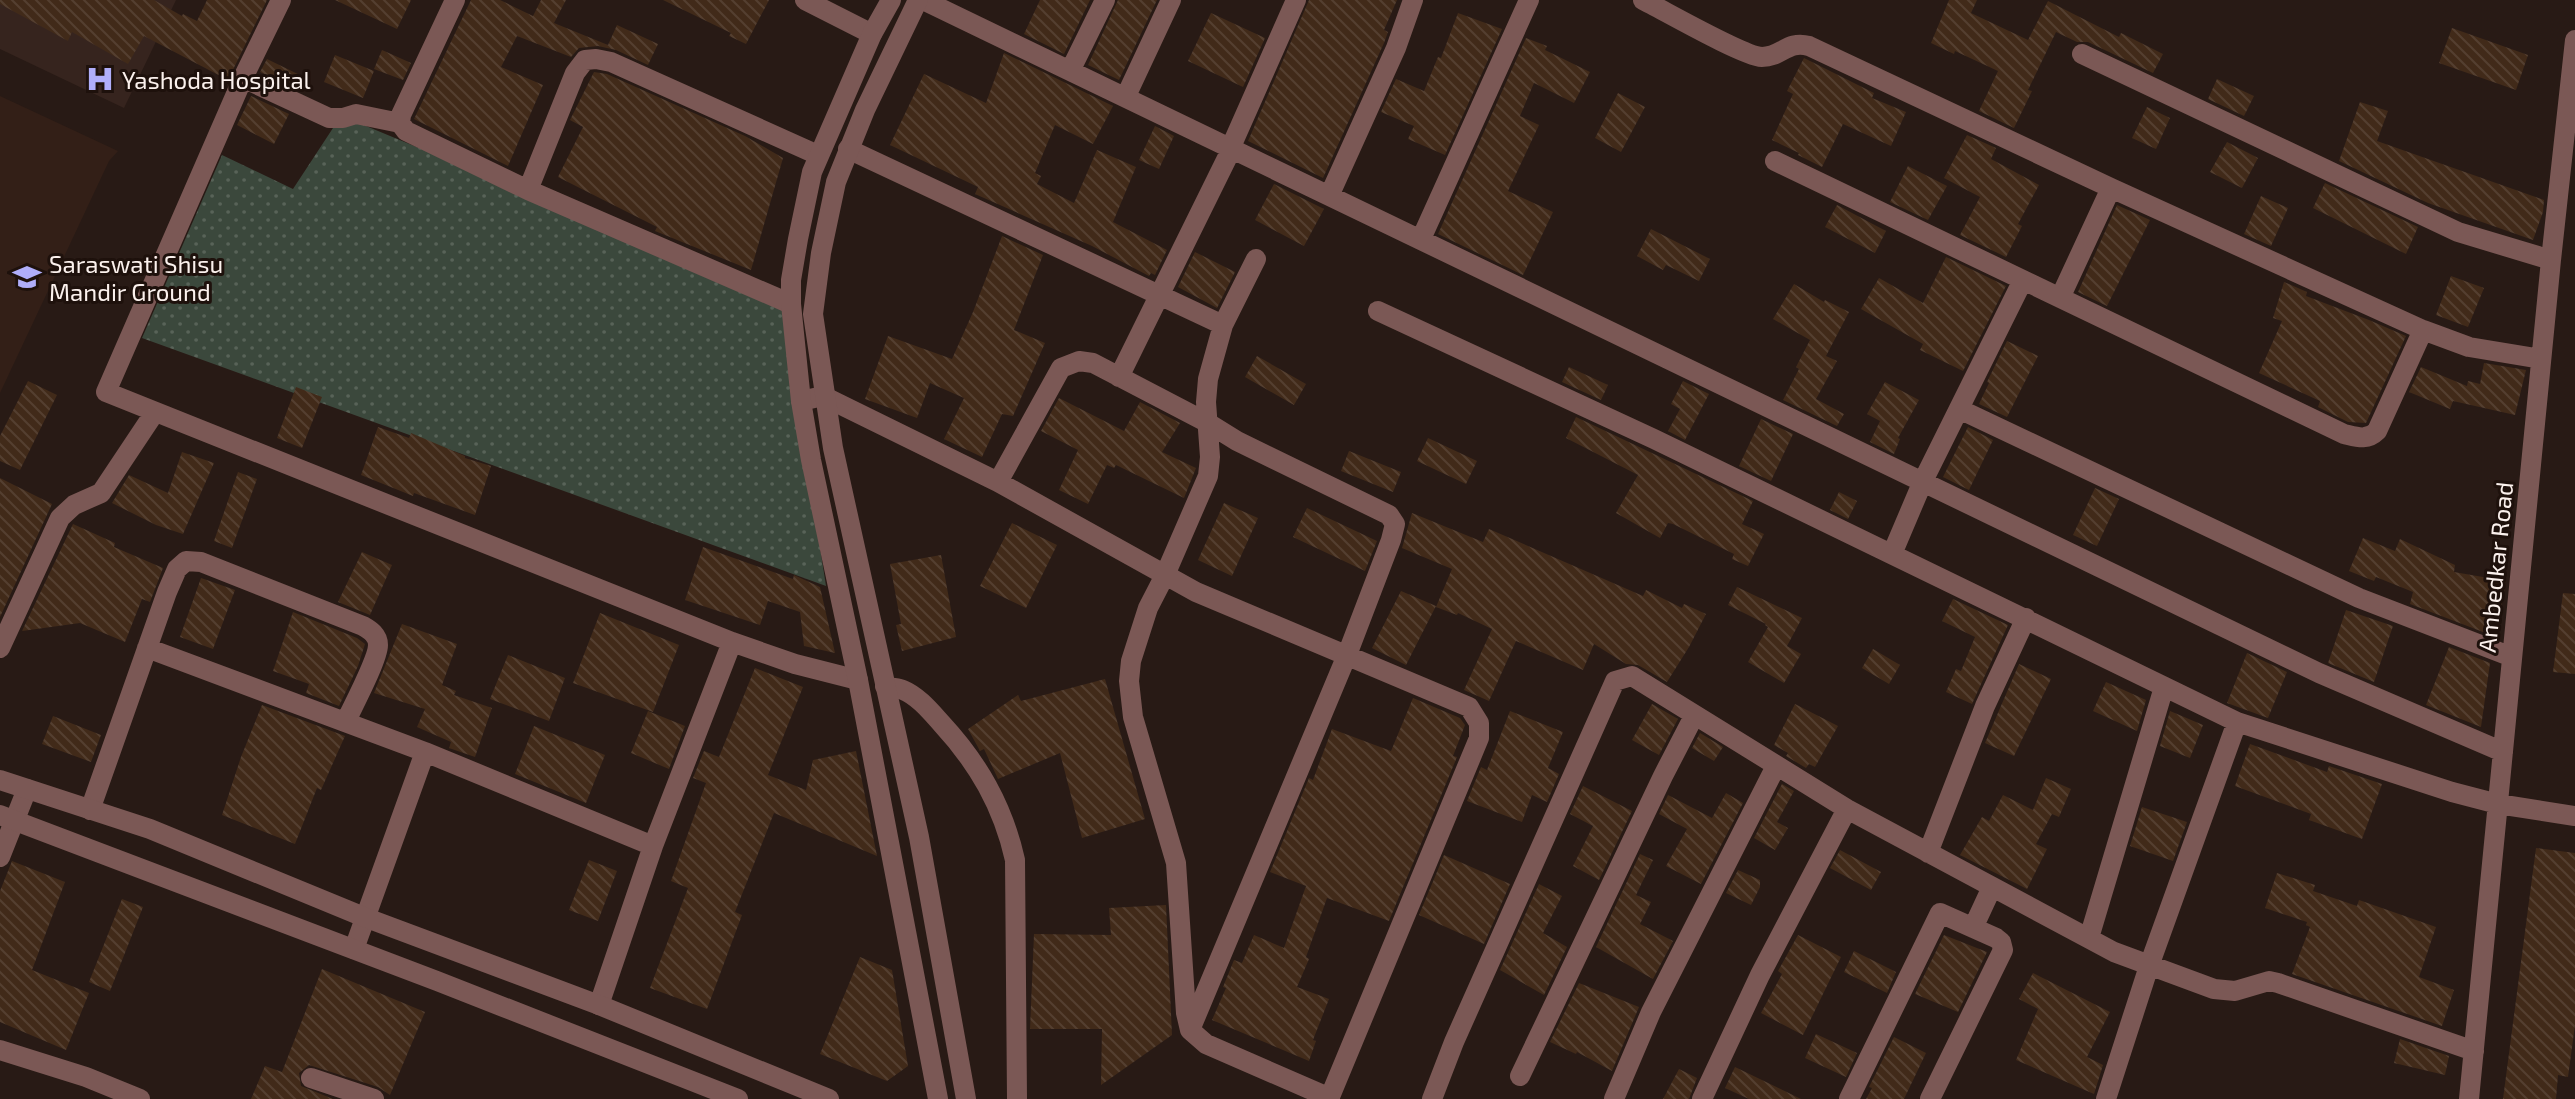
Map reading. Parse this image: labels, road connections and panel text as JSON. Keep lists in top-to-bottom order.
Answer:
{
  "streets": {
    "street": ["Ambedkar Road"]
  },
  "places": {
    "hospital": ["Yashoda Hospital"],
    "school or university": ["Saraswati Shisu Mandir Ground"]
  }
}
